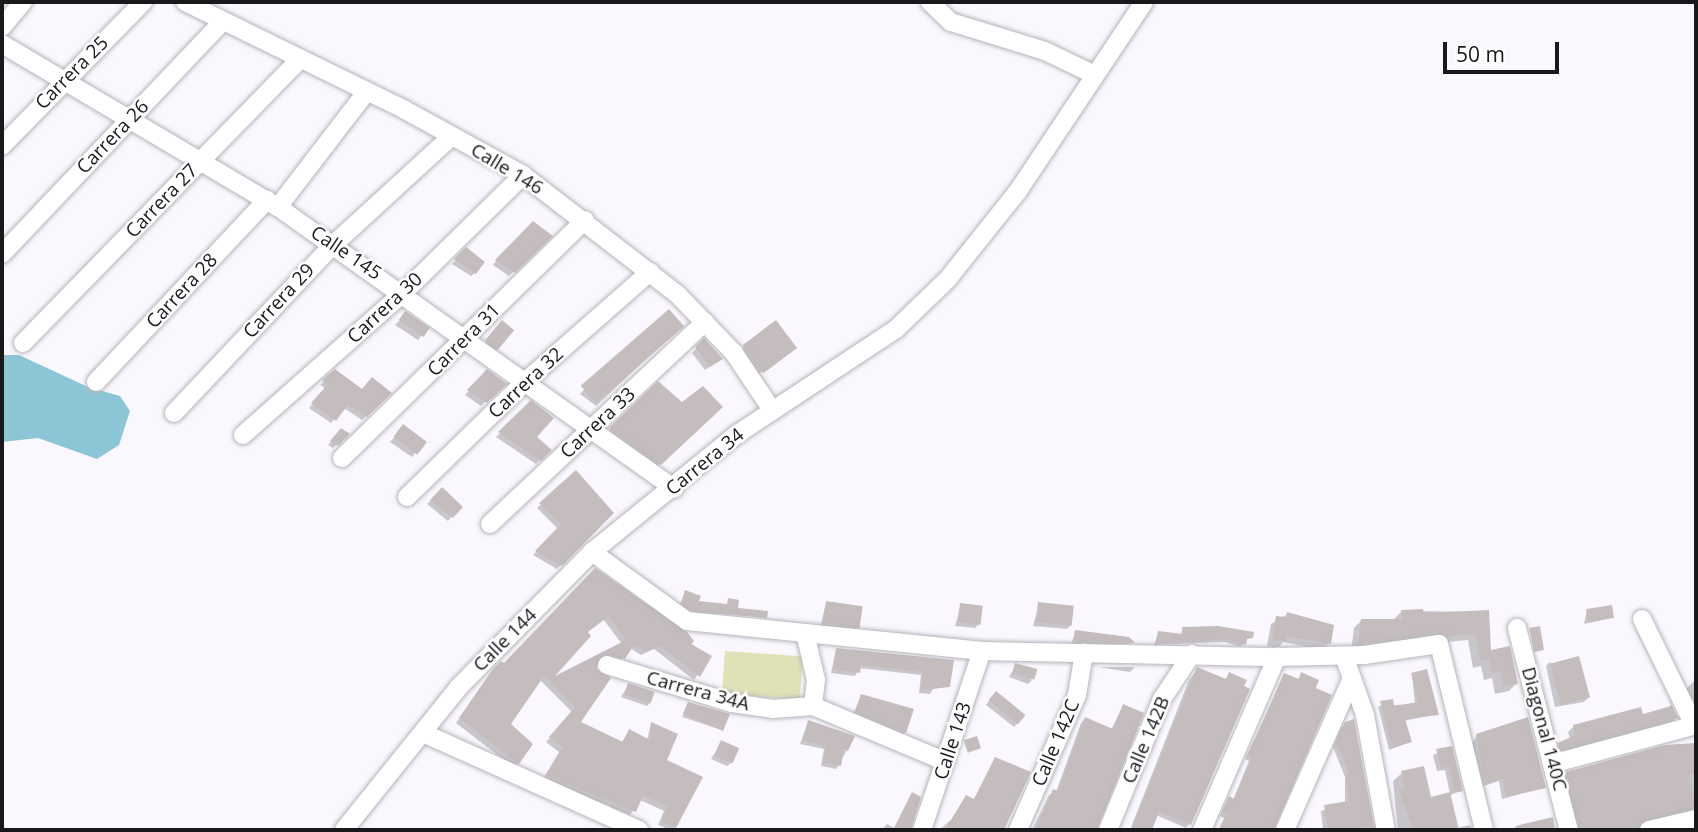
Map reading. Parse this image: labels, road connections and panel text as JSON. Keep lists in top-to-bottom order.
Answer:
{
  "streets": {
    "street": [
      "Carrera 25",
      "Carrera 26",
      "Calle 146",
      "Carrera 27",
      "Calle 145",
      "Carrera 28",
      "Carrera 29",
      "Carrera 30",
      "Carrera 31",
      "Carrera 32",
      "Carrera 33",
      "Carrera 34",
      "Calle 144",
      "Carrera 34A",
      "Diagonal 140C",
      "Calle 142B",
      "Calle 143",
      "Calle 142C"
    ]
  },
  "crossings": [
    ["Carrera 25", "Calle 145"],
    ["Carrera 26", "Calle 146"],
    ["Carrera 26", "Calle 145"],
    ["Calle 146", "Carrera 27"],
    ["Calle 146", "Carrera 28"],
    ["Calle 146", "Carrera 29"],
    ["Calle 146", "Carrera 30"],
    ["Calle 146", "Carrera 31"],
    ["Calle 146", "Carrera 32"],
    ["Calle 146", "Carrera 33"],
    ["Calle 146", "Carrera 34"],
    ["Carrera 27", "Calle 145"],
    ["Calle 145", "Carrera 28"],
    ["Calle 145", "Carrera 29"],
    ["Calle 145", "Carrera 30"],
    ["Calle 145", "Carrera 31"],
    ["Calle 145", "Carrera 32"],
    ["Calle 145", "Carrera 33"],
    ["Calle 145", "Carrera 34"],
    ["Carrera 34", "Calle 144"],
    ["Carrera 34A", "Calle 143"]
  ],
  "scale_bar": "50 m"
}
